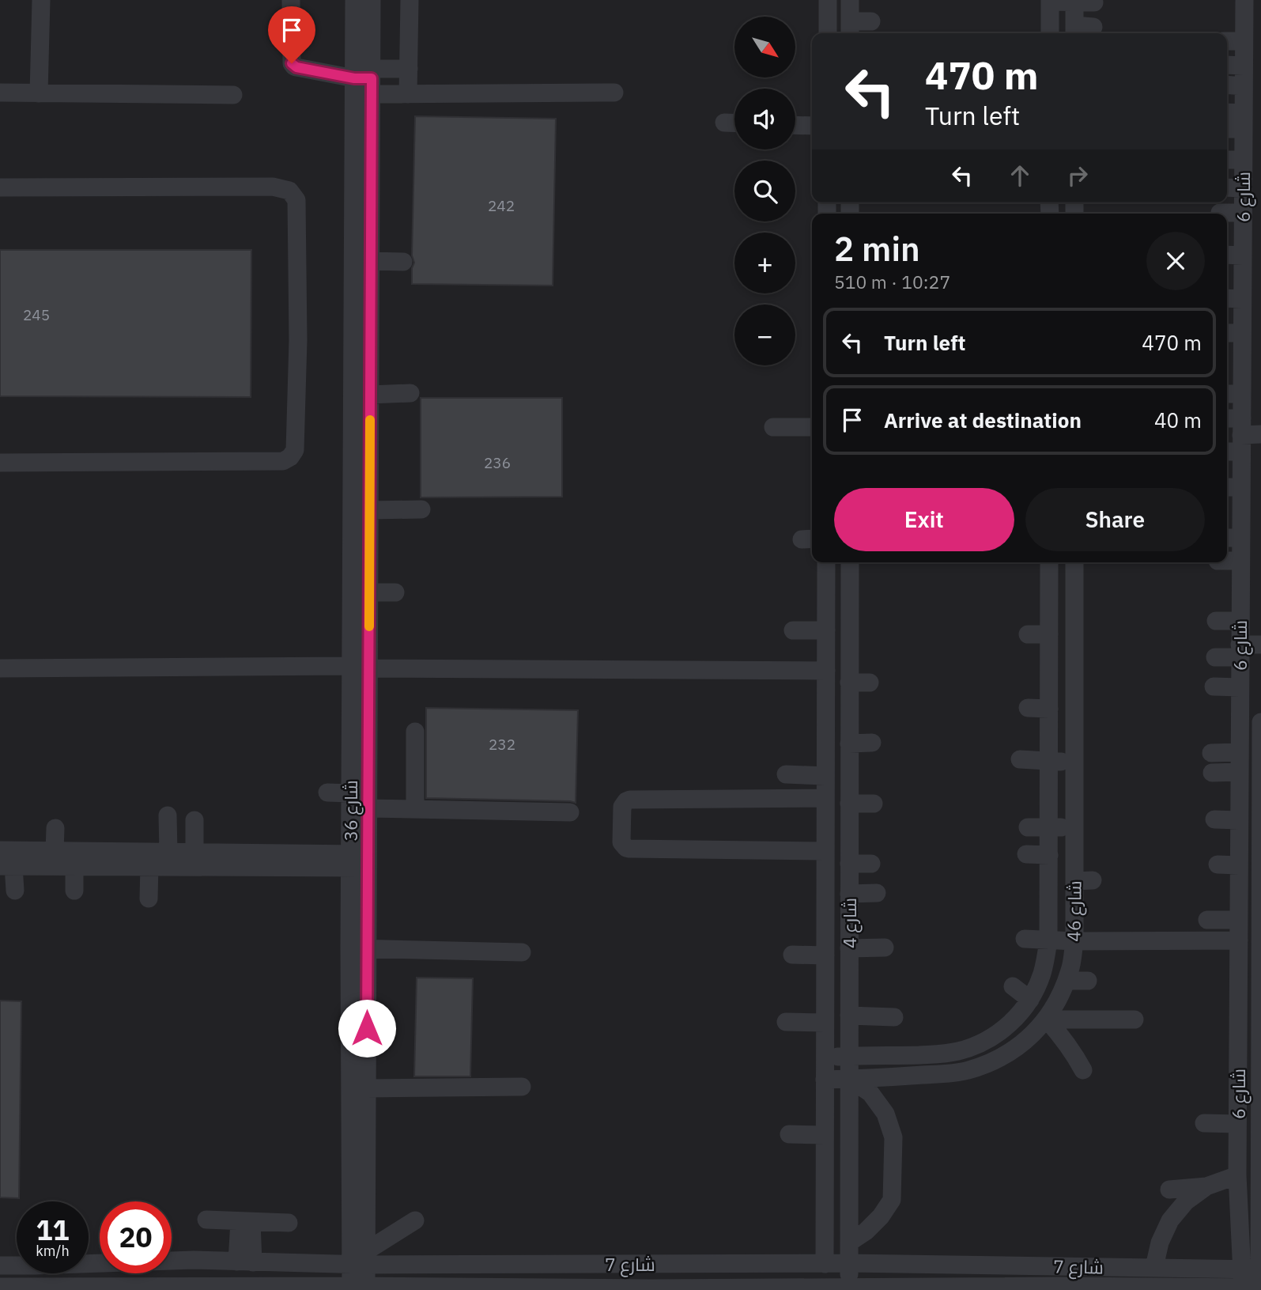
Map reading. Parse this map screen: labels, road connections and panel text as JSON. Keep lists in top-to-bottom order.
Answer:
{
  "streets": {
    "street": [
      "شارع 6",
      "شارع 36",
      "شارع 46",
      "شارع 4",
      "شارع 7"
    ]
  },
  "crossings": [
    ["شارع 6", "شارع 7"],
    ["شارع 36", "شارع 7"],
    ["شارع 46", "شارع 4"],
    ["شارع 4", "شارع 7"]
  ],
  "house_numbers": [
    "242",
    "245",
    "236",
    "232"
  ],
  "north": "bottom right",
  "page": {
    "map_buttons": ["+", "−"],
    "turn": ["470 m", "Turn left"],
    "heading": ["2 min", "510 m · 10:27"],
    "list": [
      {
        "name": "Turn left",
        "value": "470 m"
      },
      {
        "name": "Arrive at destination",
        "value": "40 m"
      }
    ],
    "buttons": ["Exit", "Share"],
    "speed": "11 km/h",
    "limit": "20"
  }
}
